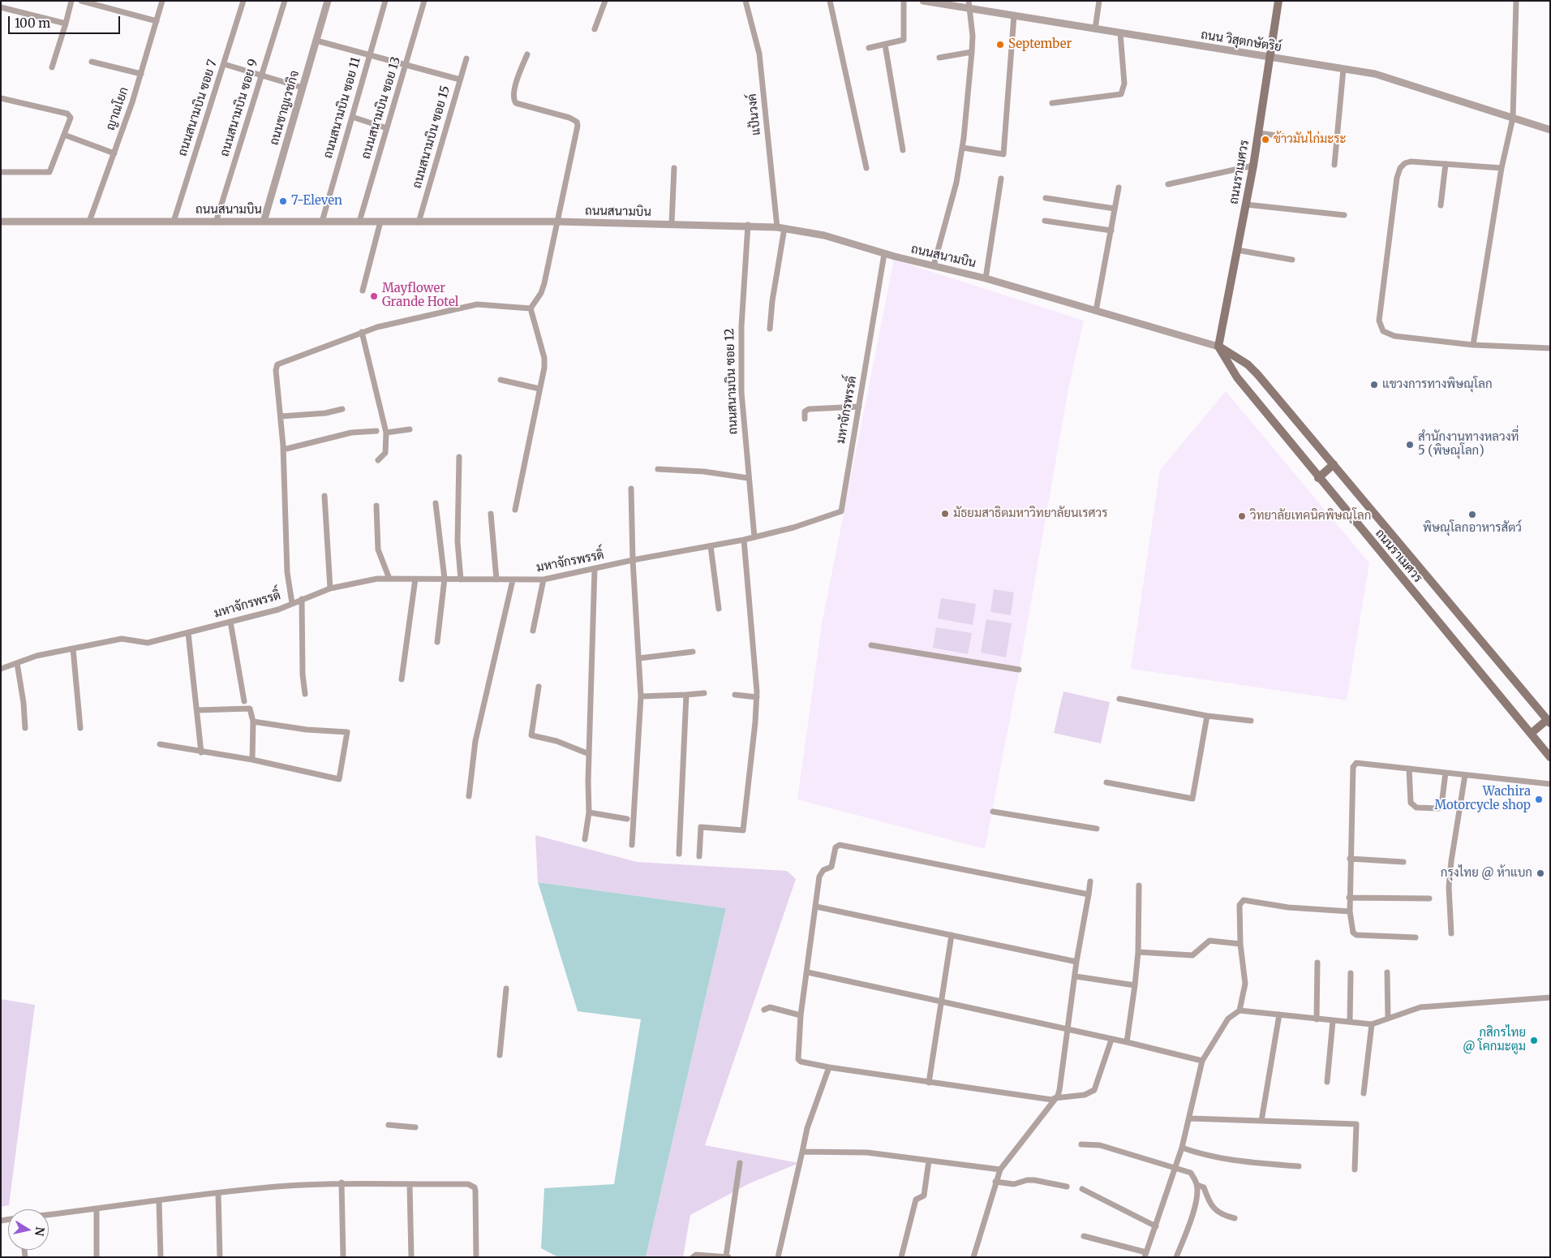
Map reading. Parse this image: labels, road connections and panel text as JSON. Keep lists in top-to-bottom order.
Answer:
{
  "streets": {
    "main road": ["ถนนราเมศวร"],
    "street": [
      "ถนน วิสุตกษัตริย์",
      "ถนนสนามบิน ซอย 7",
      "ถนนสนามบิน ซอย 9",
      "ถนนชาญเวชกิจ",
      "ถนนสนามบิน ซอย 11",
      "ถนนสนามบิน ซอย 13",
      "ญาณโยก",
      "แป้นวงค์",
      "ถนนสนามบิน ซอย 15",
      "ถนนสนามบิน",
      "ถนนสนามบิน ซอย 12",
      "มหาจักรพรรดิ์"
    ]
  },
  "crossings": [
    ["ถนน วิสุตกษัตริย์", "ถนนราเมศวร"],
    ["ถนนสนามบิน ซอย 7", "ถนนสนามบิน"],
    ["ถนนสนามบิน ซอย 9", "ถนนสนามบิน"],
    ["ถนนชาญเวชกิจ", "ถนนสนามบิน"],
    ["ถนนสนามบิน ซอย 11", "ถนนสนามบิน"],
    ["ถนนสนามบิน ซอย 13", "ถนนสนามบิน"],
    ["ญาณโยก", "ถนนสนามบิน"],
    ["แป้นวงค์", "ถนนสนามบิน"],
    ["ถนนสนามบิน ซอย 15", "ถนนสนามบิน"],
    ["ถนนราเมศวร", "ถนนสนามบิน"],
    ["ถนนสนามบิน", "ถนนสนามบิน ซอย 12"],
    ["ถนนสนามบิน", "มหาจักรพรรดิ์"],
    ["ถนนสนามบิน ซอย 12", "มหาจักรพรรดิ์"]
  ],
  "places": [
    "September",
    "ข้าวมันไก่มะระ",
    "7-Eleven",
    "Mayflower Grande Hotel",
    "แขวงการทางพิษณุโลก",
    "สำนักงานทางหลวงที่ 5 (พิษณุโลก)",
    "มัธยมสาธิตมหาวิทยาลัยนเรศวร",
    "พิษณุโลกอาหารสัตว์",
    "วิทยาลัยเทคนิคพิษณุโลก",
    "Wachira Motorcycle shop",
    "กรุงไทย @ ห้าแบก",
    "กสิกรไทย @ โคกมะตูม"
  ],
  "scale_bar": "100 m",
  "north": "right"
}
